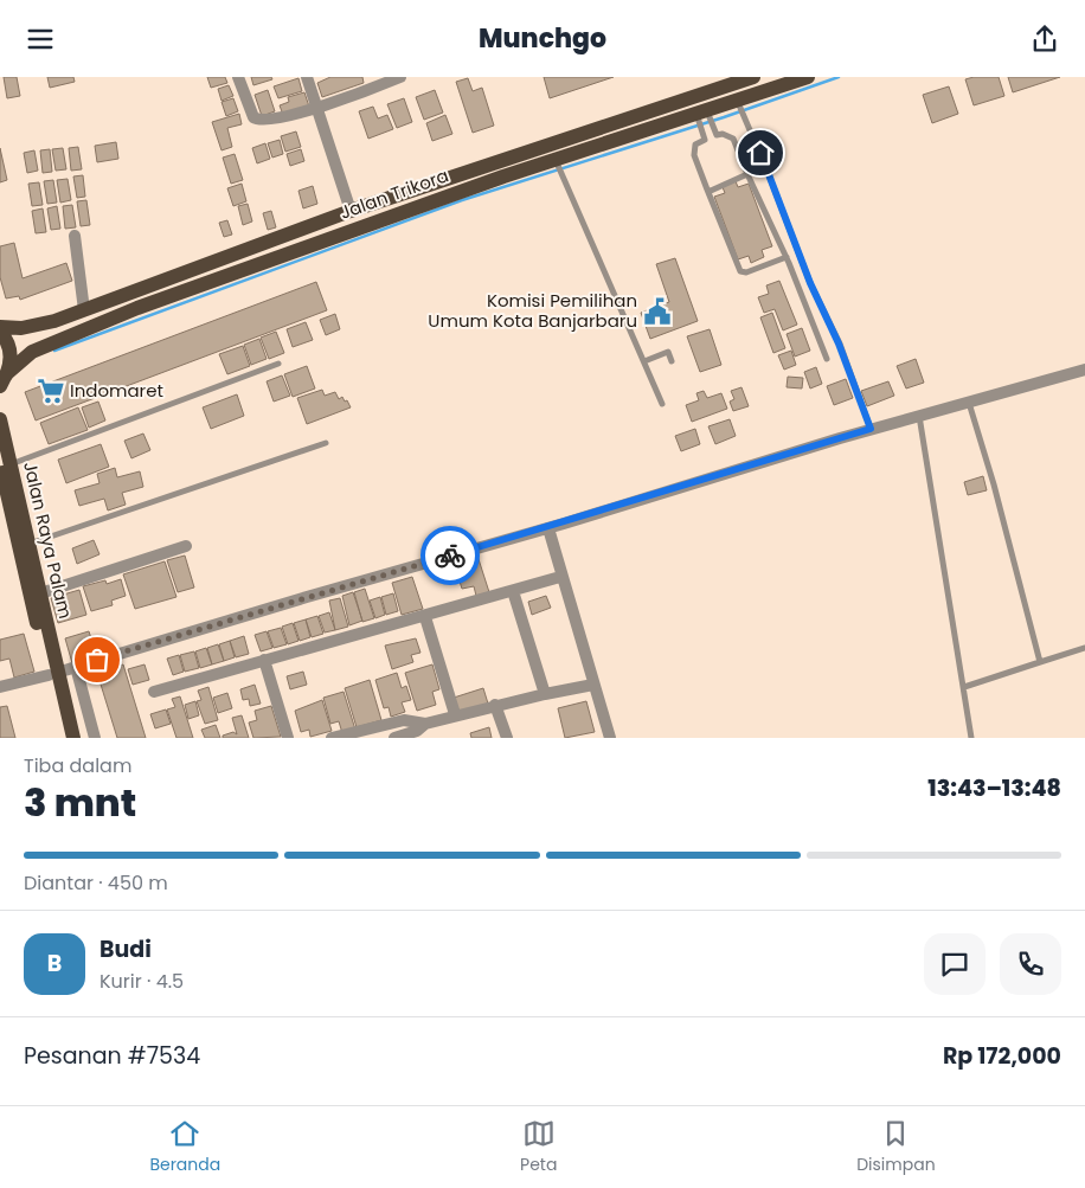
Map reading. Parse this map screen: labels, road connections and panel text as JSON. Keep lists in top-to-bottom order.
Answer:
{
  "streets": {
    "main road": ["Jalan Trikora", "Jalan Raya Palam"]
  },
  "places": {
    "public building": ["Komisi Pemilihan Umum Kota Banjarbaru"],
    "supermarket": ["Indomaret"]
  },
  "page": {
    "header": "Munchgo",
    "heading": ["3 mnt", "Tiba dalam", "13:43–13:48"],
    "panel": [
      "Budi",
      "Kurir · 4.5",
      "Pesanan #7534",
      "Rp 172,000"
    ],
    "bar": "Diantar · 450 m",
    "round": "B",
    "tabs": ["Beranda", "Peta", "Disimpan"]
  }
}
